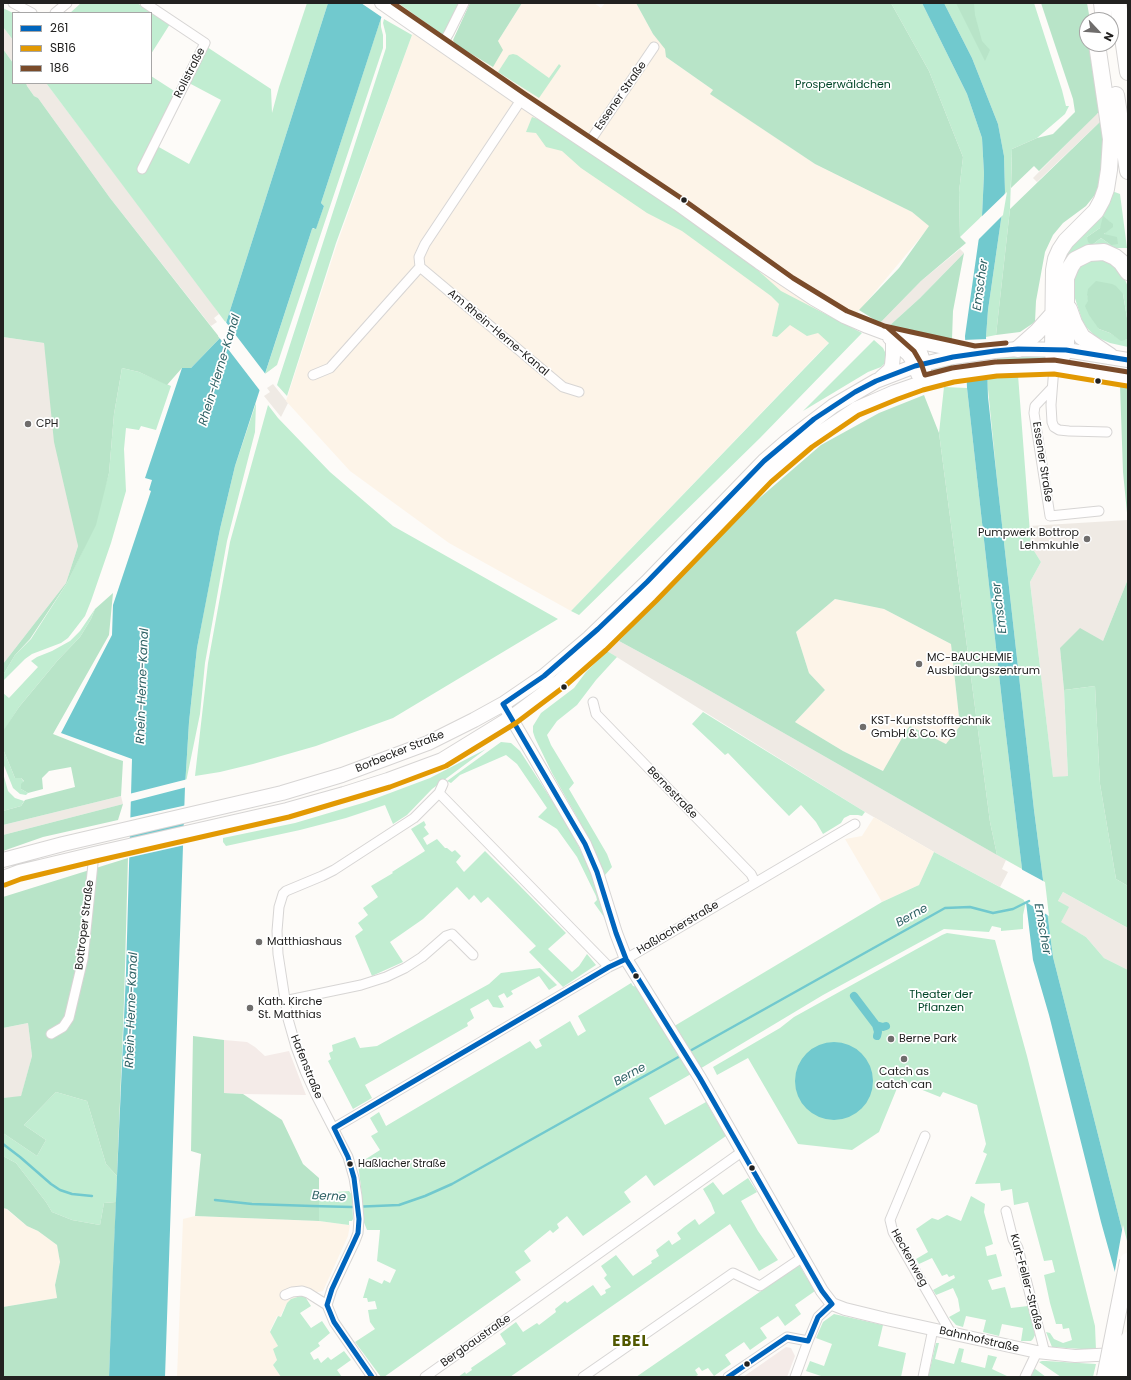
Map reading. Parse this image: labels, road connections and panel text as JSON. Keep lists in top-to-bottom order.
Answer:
{
  "streets": {
    "main road": ["Borbecker Straße"],
    "street": [
      "Rollstraße",
      "Essener Straße",
      "Am Rhein-Herne-Kanal",
      "Bernestraße",
      "Bottroper Straße",
      "Haßlacherstraße",
      "Hafenstraße",
      "Heckenweg",
      "Kurt-Feller-Straße",
      "Bahnhofstraße",
      "Bergbaustraße"
    ]
  },
  "crossings": [
    ["Borbecker Straße", "Bottroper Straße"],
    ["Bernestraße", "Haßlacherstraße"],
    ["Haßlacherstraße", "Hafenstraße"],
    ["Heckenweg", "Bahnhofstraße"],
    ["Kurt-Feller-Straße", "Bahnhofstraße"]
  ],
  "districts": ["EBEL"],
  "water": ["Emscher", "Rhein-Herne-Kanal", "Berne"],
  "parks": ["Prosperwäldchen", "Theater der Pflanzen"],
  "places": [
    "CPH",
    "Pumpwerk Bottrop Lehmkuhle",
    "MC-BAUCHEMIE Ausbildungszentrum",
    "KST-Kunststofftechnik GmbH & Co. KG",
    "Matthiashaus",
    "Kath. Kirche St. Matthias",
    "Berne Park",
    "Catch as catch can",
    "Haßlacher Straße"
  ],
  "lines": ["transit line 186", "transit line 261", "transit line SB16"],
  "legend": ["261", "SB16", "186"],
  "north": "bottom right"
}
